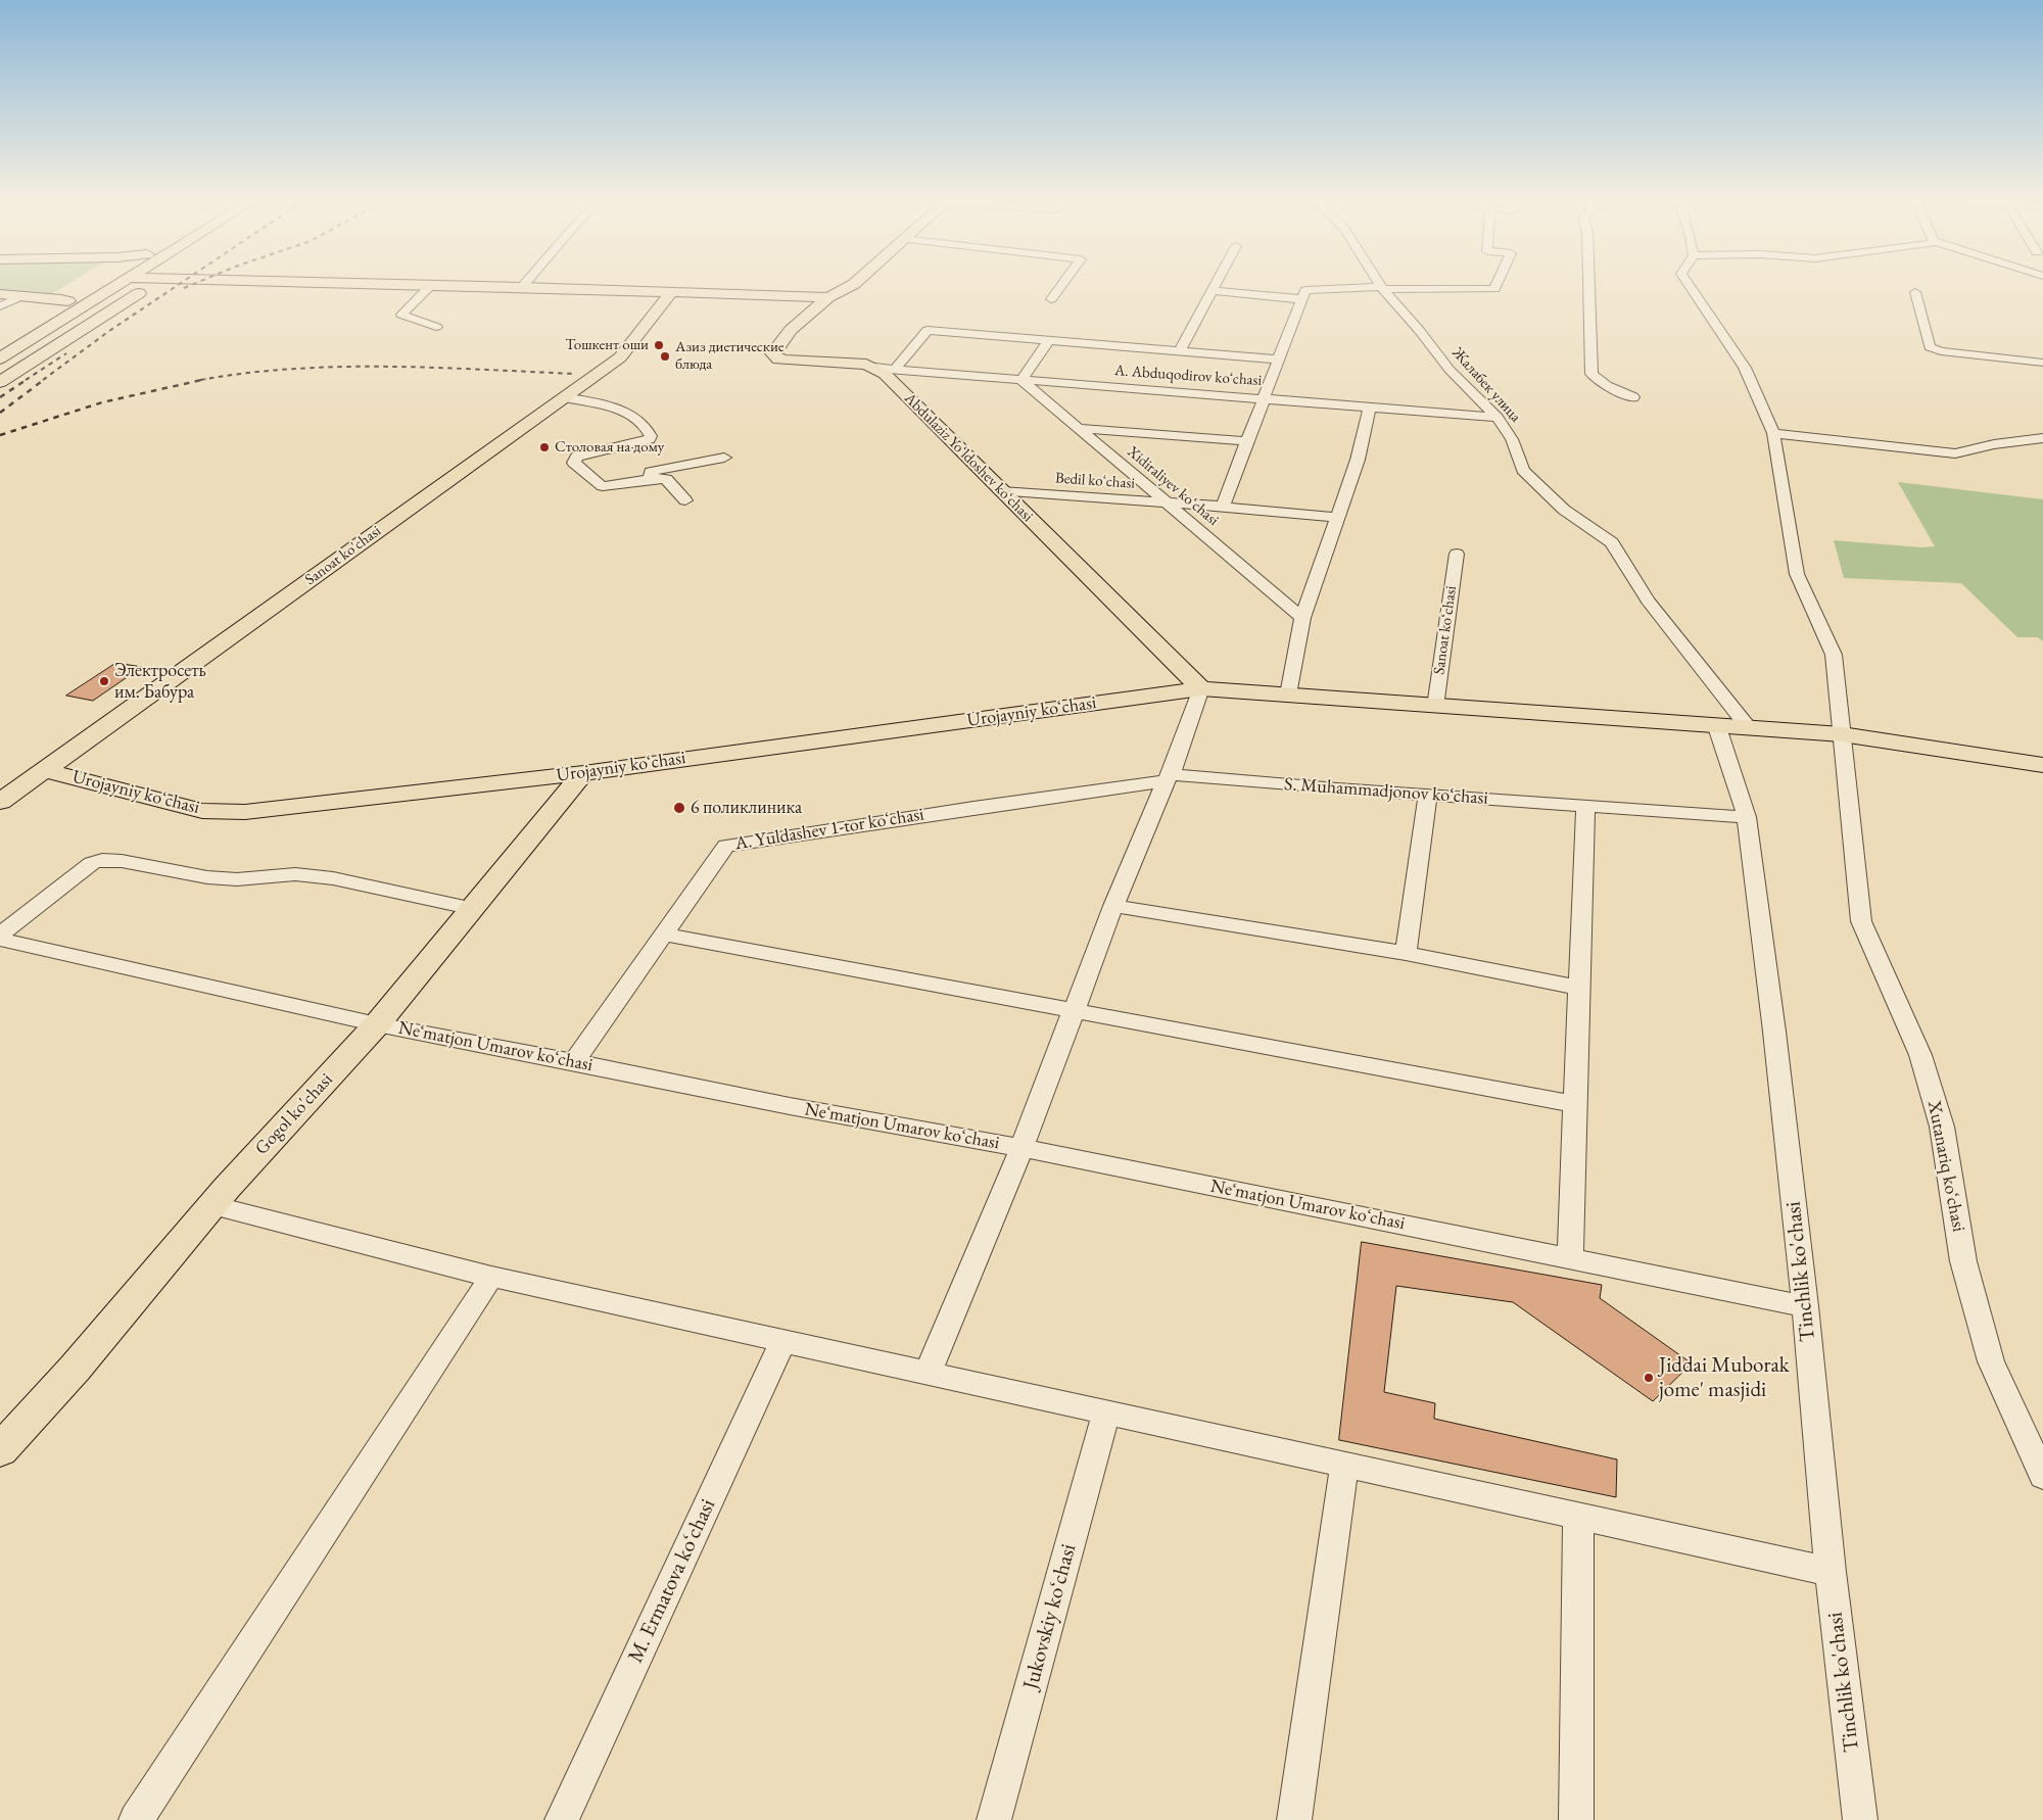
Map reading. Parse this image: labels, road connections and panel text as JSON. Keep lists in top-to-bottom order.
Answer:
{
  "streets": {
    "main road": [
      "Abdulaziz Yoʻldoshev koʻchasi",
      "Sanoat ko'chasi",
      "Urоjayniy koʻchasi",
      "Gogol ko'chasi"
    ],
    "street": [
      "A. Abduqodirov koʻchasi",
      "Жалабек улица",
      "Bedil koʻchasi",
      "Xidiraliyev koʻchasi",
      "Sanoat koʻchasi",
      "S. Muhammadjonov koʻchasi",
      "A. Yuldashev 1-tor koʻchasi",
      "Neʻmatjon Umarov koʻchasi",
      "Xutanariq koʻchasi",
      "Tinchlik ko'chasi",
      "M. Ermatova koʻchasi",
      "Jukovskiy koʻchasi"
    ]
  },
  "crossings": [
    ["A. Abduqodirov koʻchasi", "Жалабек улица"],
    ["A. Abduqodirov koʻchasi", "Abdulaziz Yoʻldoshev koʻchasi"],
    ["A. Abduqodirov koʻchasi", "Xidiraliyev koʻchasi"],
    ["Жалабек улица", "Urоjayniy koʻchasi"],
    ["Abdulaziz Yoʻldoshev koʻchasi", "Bedil koʻchasi"],
    ["Abdulaziz Yoʻldoshev koʻchasi", "Urоjayniy koʻchasi"],
    ["Bedil koʻchasi", "Xidiraliyev koʻchasi"],
    ["Sanoat ko'chasi", "Urоjayniy koʻchasi"],
    ["Sanoat koʻchasi", "Urоjayniy koʻchasi"],
    ["Urоjayniy koʻchasi", "Gogol ko'chasi"],
    ["Urоjayniy koʻchasi", "Xutanariq koʻchasi"],
    ["Urоjayniy koʻchasi", "Tinchlik ko'chasi"],
    ["S. Muhammadjonov koʻchasi", "A. Yuldashev 1-tor koʻchasi"],
    ["S. Muhammadjonov koʻchasi", "Tinchlik ko'chasi"],
    ["A. Yuldashev 1-tor koʻchasi", "Neʻmatjon Umarov koʻchasi"],
    ["Neʻmatjon Umarov koʻchasi", "Gogol ko'chasi"],
    ["Neʻmatjon Umarov koʻchasi", "Tinchlik ko'chasi"]
  ],
  "places": [
    "Тошкент оши",
    "Азиз диетические блюда",
    "Столовая на дому",
    "Электросеть им. Бабура",
    "6 поликлиника",
    "Jiddai Muborak jome' masjidi"
  ]
}
